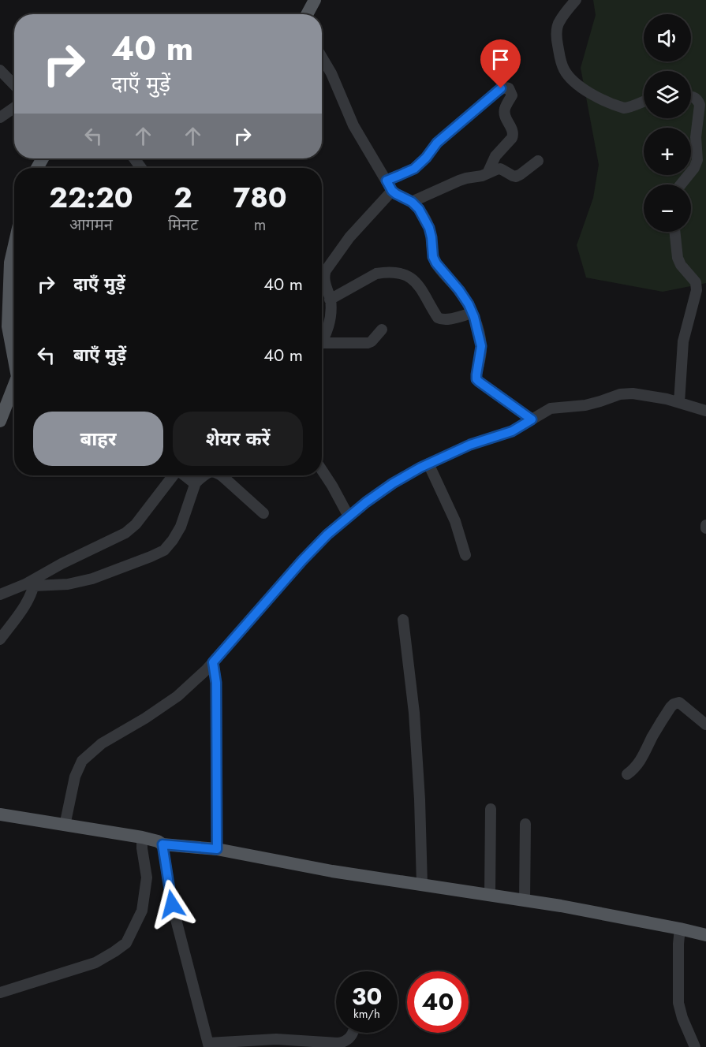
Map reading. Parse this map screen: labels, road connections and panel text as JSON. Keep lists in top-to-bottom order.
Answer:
{
  "page": {
    "map_buttons": ["+", "−"],
    "turn": ["40 m", "दाएँ मुड़ें"],
    "eta": [
      "22:20",
      "आगमन",
      "2",
      "मिनट",
      "780",
      "m"
    ],
    "list": [
      {
        "name": "दाएँ मुड़ें",
        "value": "40 m"
      },
      {
        "name": "बाएँ मुड़ें",
        "value": "40 m"
      }
    ],
    "buttons": ["बाहर", "शेयर करें"],
    "speed": "30 km/h",
    "limit": "40"
  }
}
